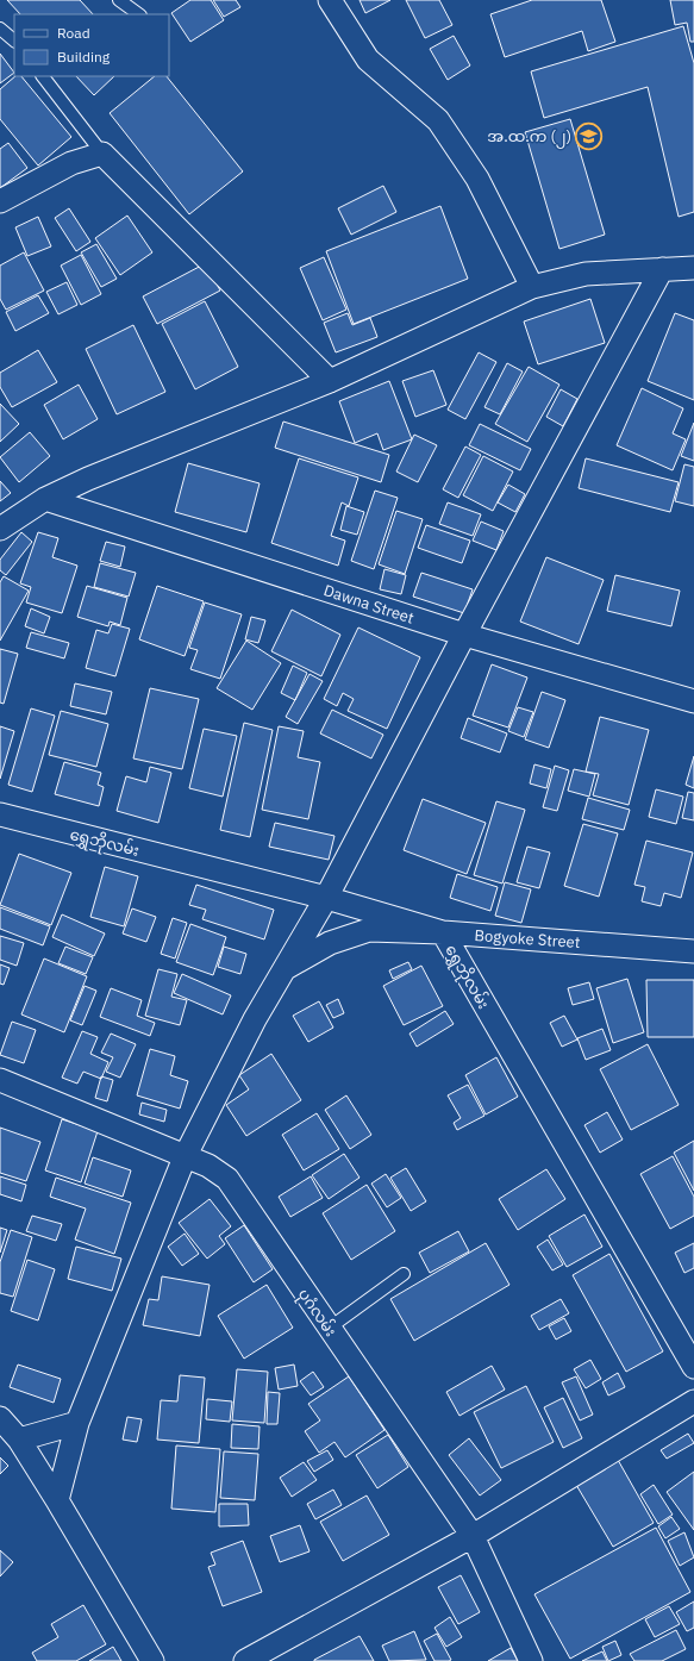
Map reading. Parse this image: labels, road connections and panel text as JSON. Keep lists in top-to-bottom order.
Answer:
{
  "streets": {
    "street": [
      "Dawna Street",
      "ရွှေဘိုလမ်း",
      "Bogyoke Street",
      "ပုဂံလမ်း"
    ]
  },
  "crossings": [
    ["ရွှေဘိုလမ်း", "Bogyoke Street"]
  ],
  "places": {
    "school or university": ["အ.ထ.က (၂)"]
  },
  "legend": ["Road", "Building"]
}
